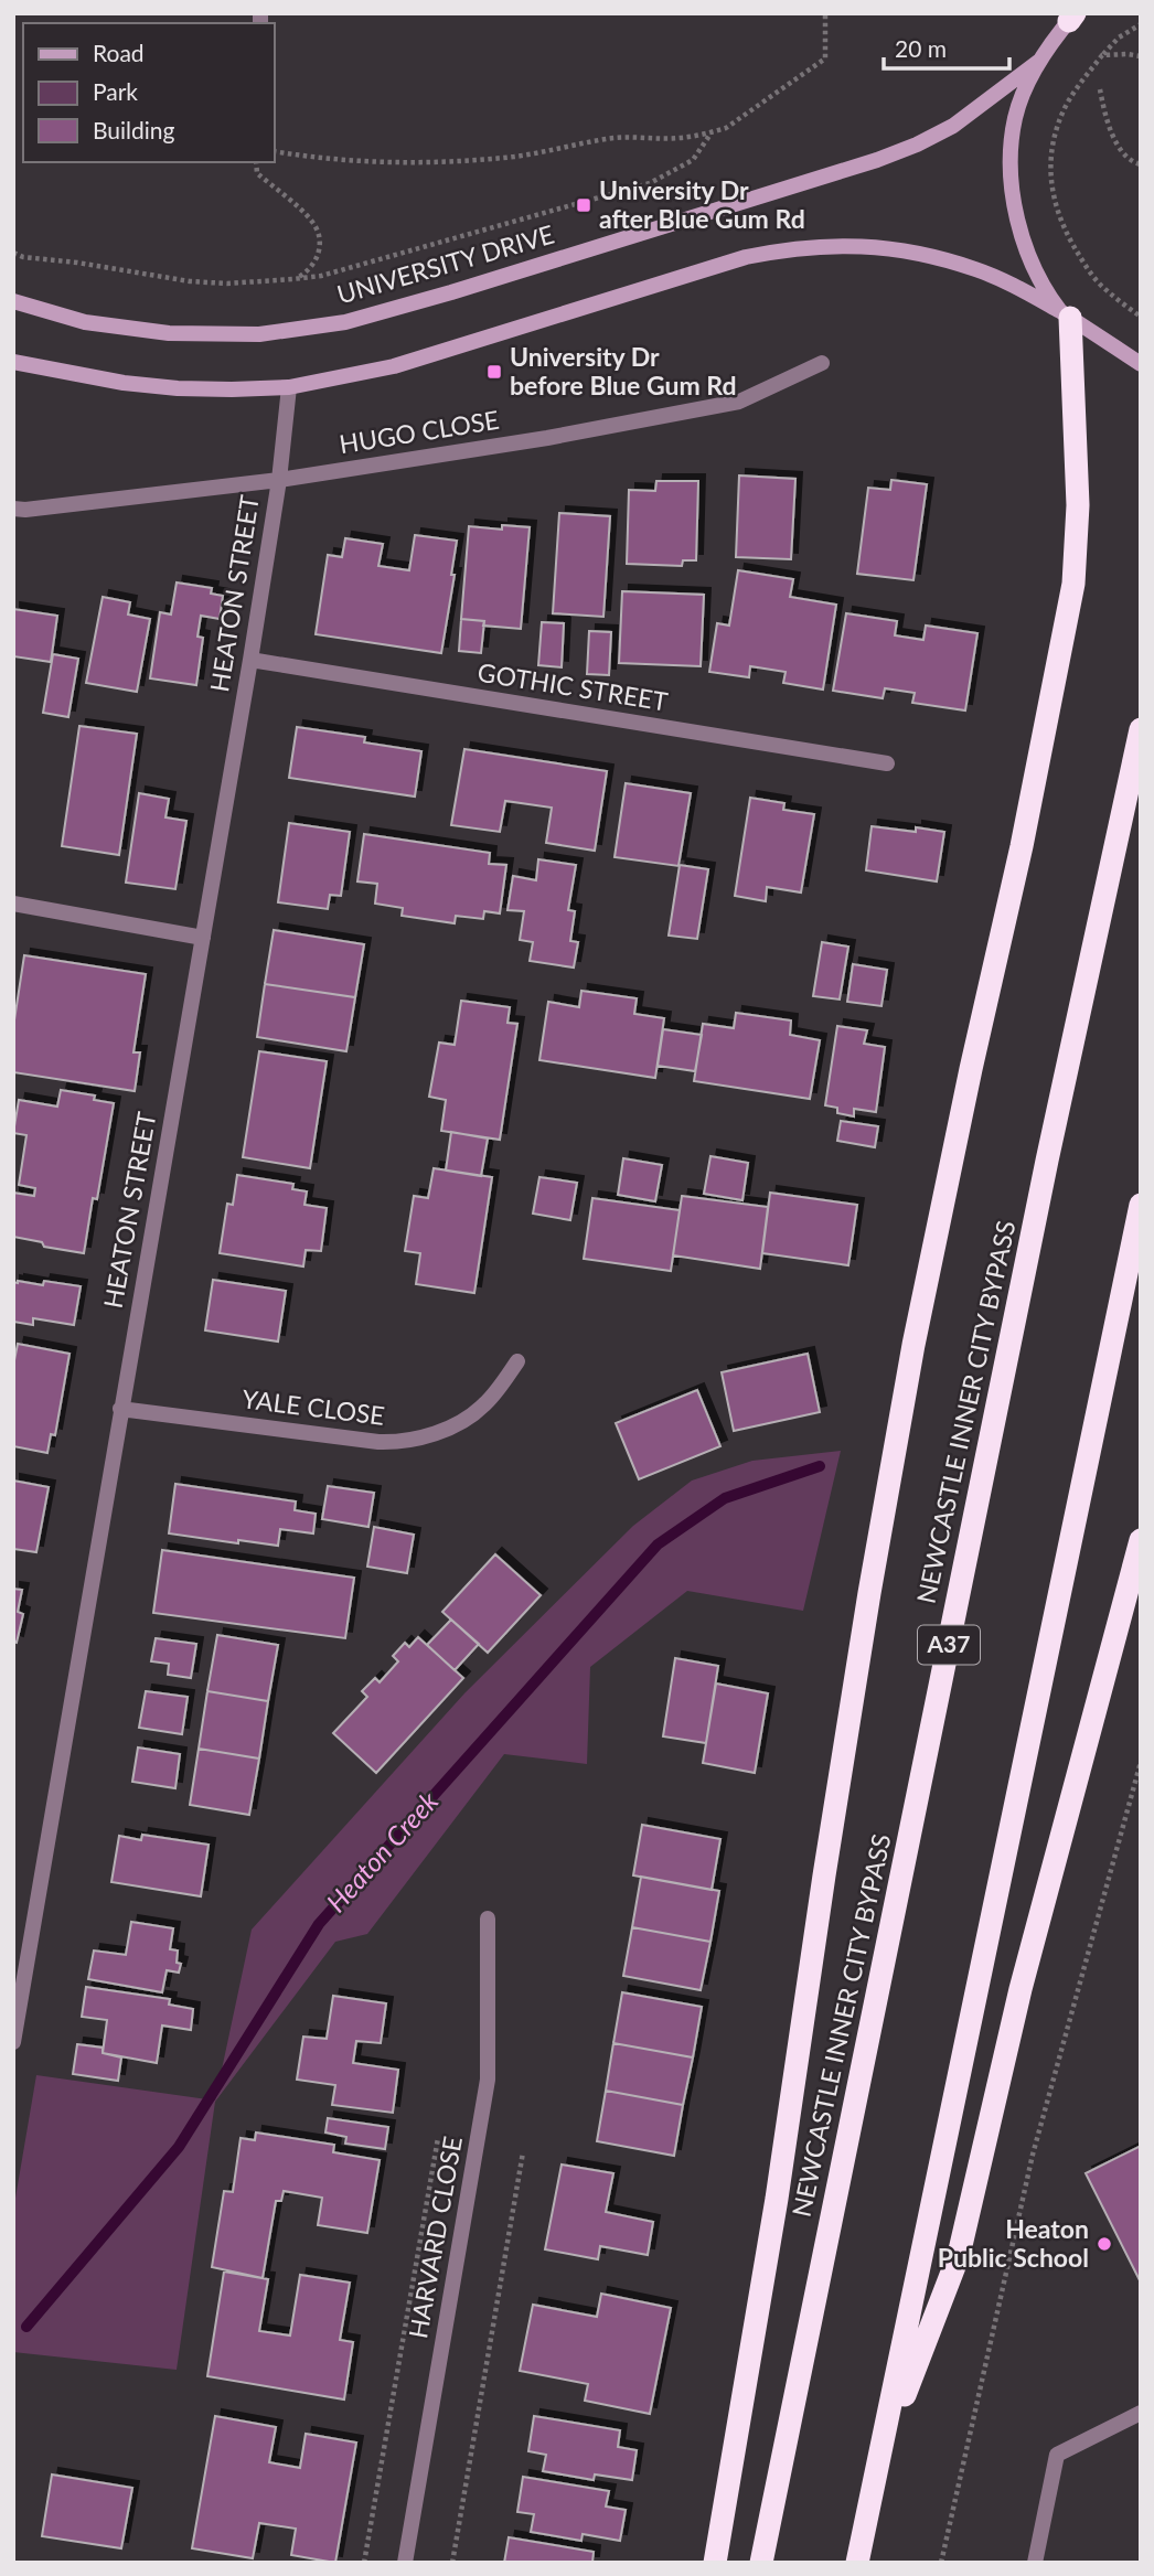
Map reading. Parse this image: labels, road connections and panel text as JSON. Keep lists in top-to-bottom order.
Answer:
{
  "streets": {
    "highway": ["NEWCASTLE INNER CITY BYPASS", "A37"],
    "main road": ["UNIVERSITY DRIVE"],
    "street": [
      "HUGO CLOSE",
      "HEATON STREET",
      "GOTHIC STREET",
      "YALE CLOSE",
      "HARVARD CLOSE"
    ]
  },
  "crossings": [
    ["HUGO CLOSE", "HEATON STREET"],
    ["HEATON STREET", "GOTHIC STREET"],
    ["HEATON STREET", "YALE CLOSE"]
  ],
  "water": ["Heaton Creek"],
  "places": {
    "transit": ["University Dr after Blue Gum Rd", "University Dr before Blue Gum Rd"],
    "other": ["Heaton Public School"]
  },
  "legend": ["Road", "Park", "Building"],
  "scale_bar": "20 m"
}
